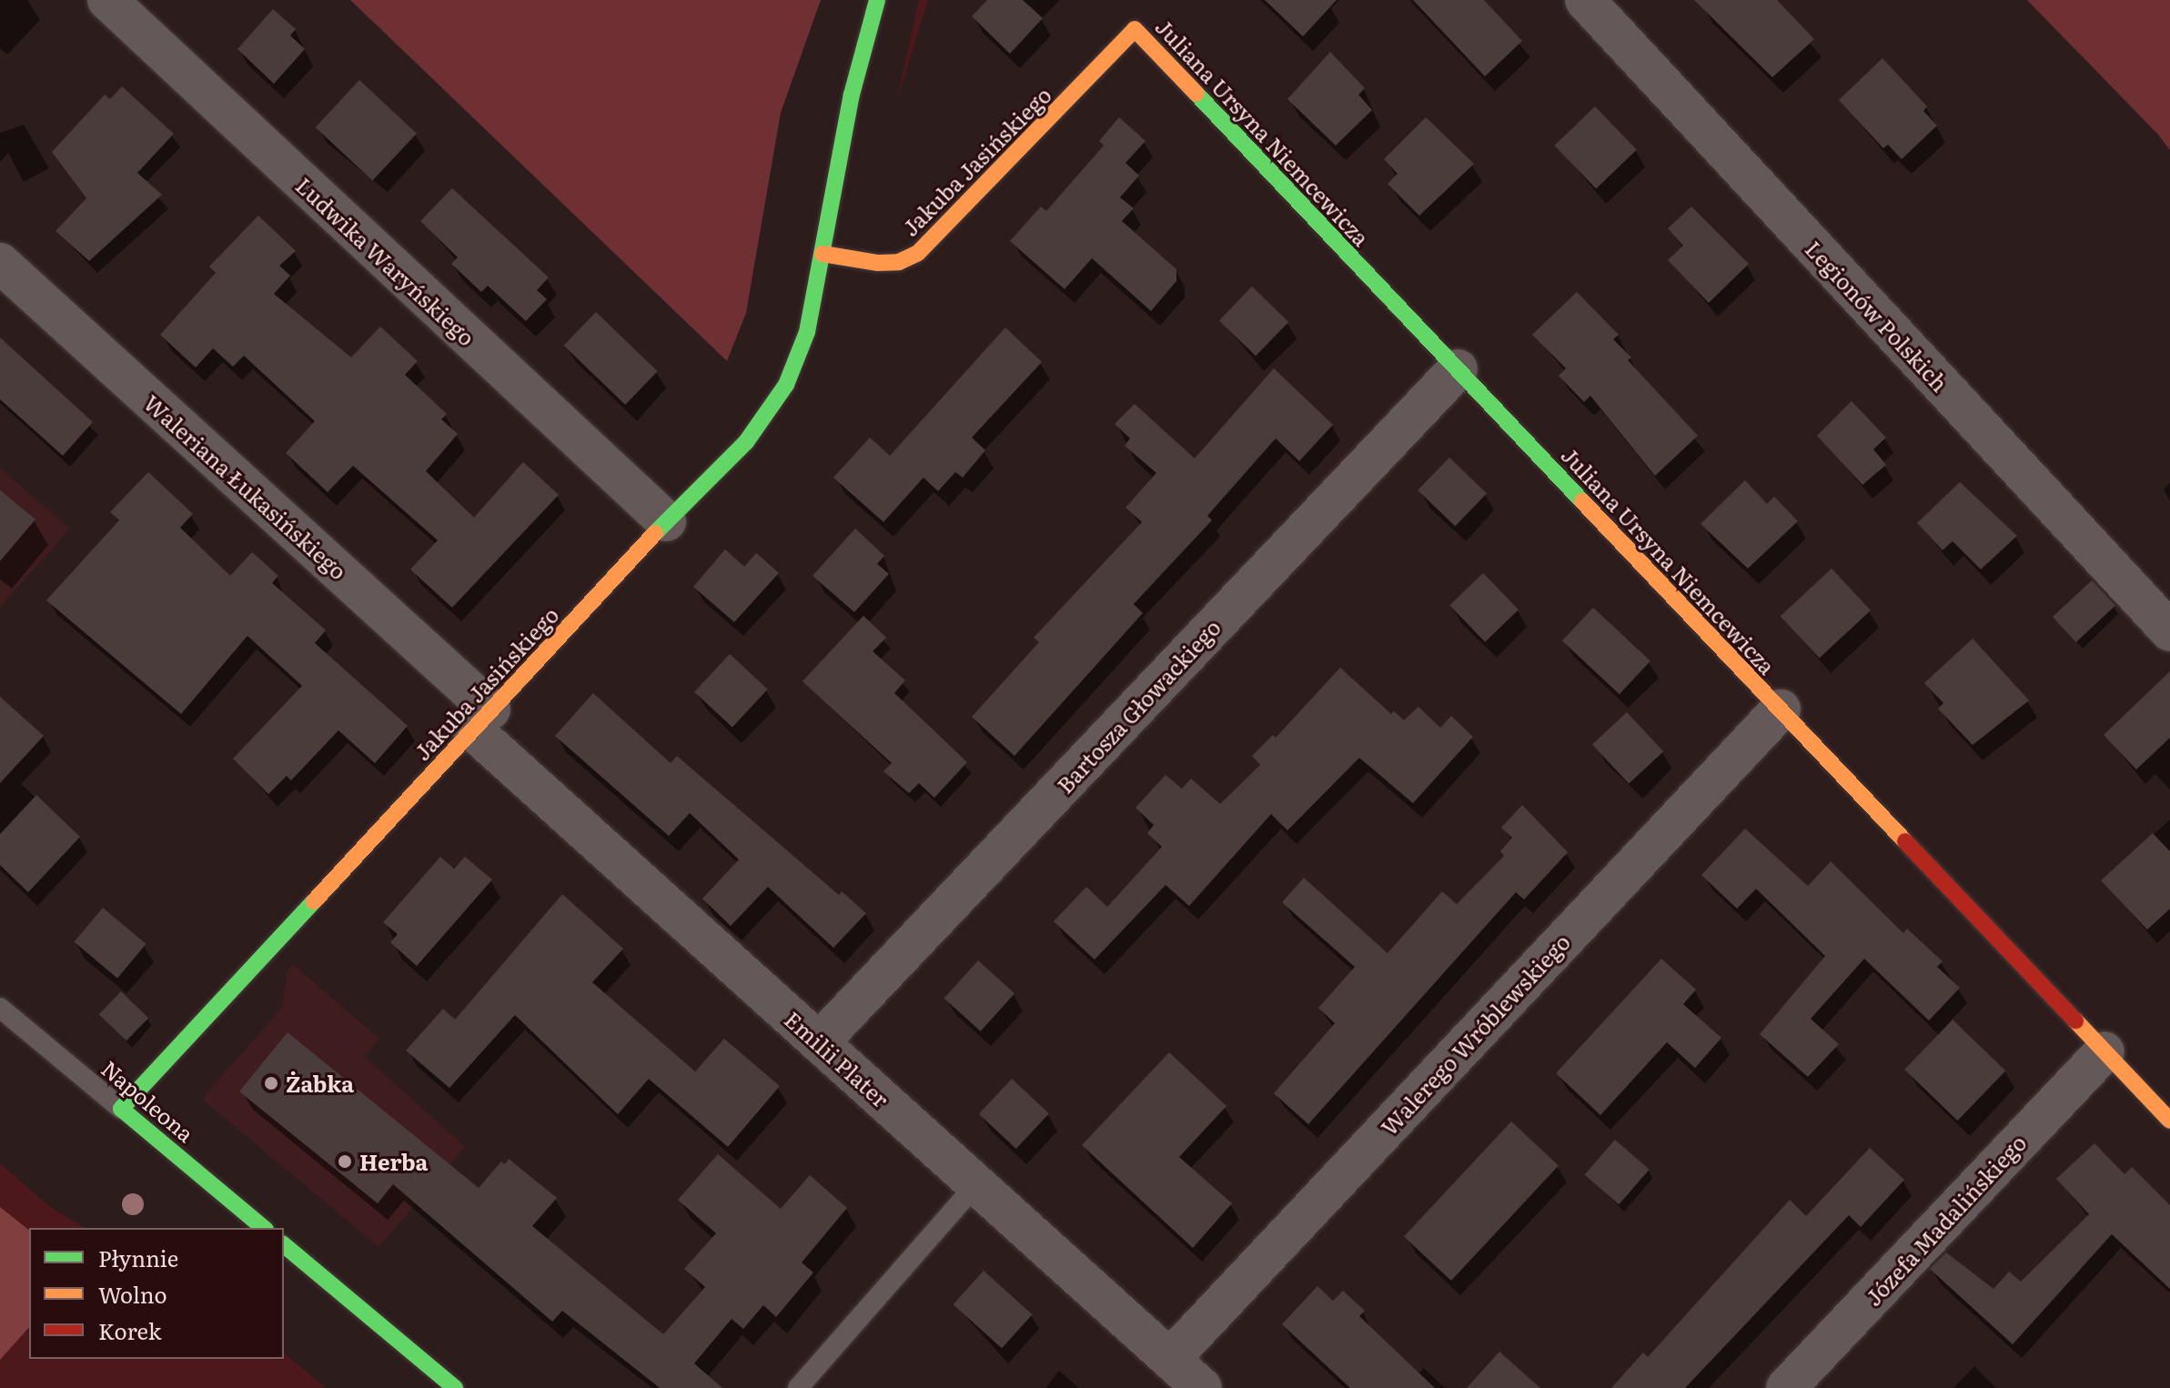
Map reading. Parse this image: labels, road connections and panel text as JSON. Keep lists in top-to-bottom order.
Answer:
{
  "streets": {
    "street": [
      "Juliana Ursyna Niemcewicza",
      "Jakuba Jasińskiego",
      "Ludwika Waryńskiego",
      "Legionów Polskich",
      "Waleriana Łukasińskiego",
      "Bartosza Głowackiego",
      "Walerego Wróblewskiego",
      "Emilii Plater",
      "Napoleona",
      "Józefa Madalińskiego"
    ]
  },
  "crossings": [
    ["Juliana Ursyna Niemcewicza", "Jakuba Jasińskiego"],
    ["Juliana Ursyna Niemcewicza", "Bartosza Głowackiego"],
    ["Juliana Ursyna Niemcewicza", "Walerego Wróblewskiego"],
    ["Juliana Ursyna Niemcewicza", "Józefa Madalińskiego"],
    ["Jakuba Jasińskiego", "Ludwika Waryńskiego"],
    ["Jakuba Jasińskiego", "Waleriana Łukasińskiego"],
    ["Jakuba Jasińskiego", "Emilii Plater"],
    ["Jakuba Jasińskiego", "Napoleona"],
    ["Waleriana Łukasińskiego", "Emilii Plater"],
    ["Bartosza Głowackiego", "Emilii Plater"],
    ["Walerego Wróblewskiego", "Emilii Plater"]
  ],
  "places": ["Żabka", "Herba"],
  "legend": ["Płynnie", "Wolno", "Korek"]
}
